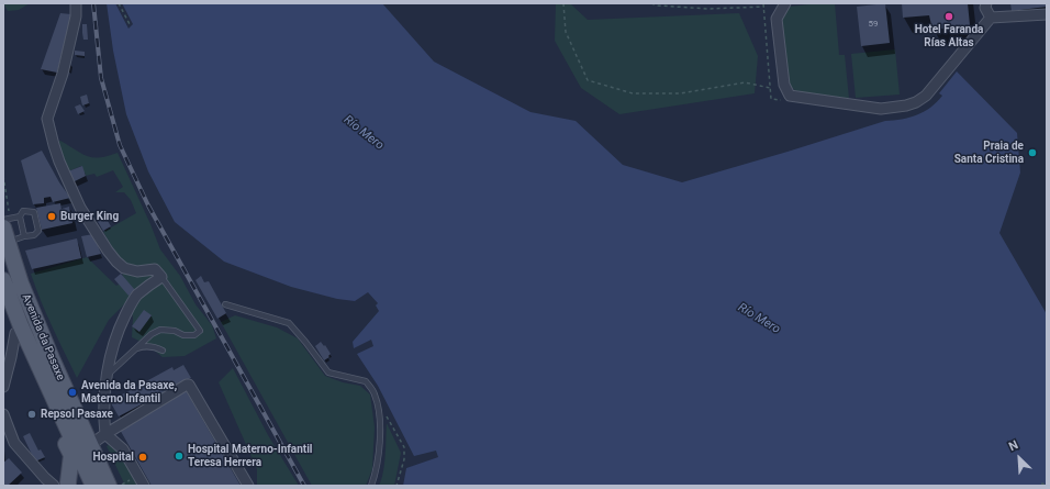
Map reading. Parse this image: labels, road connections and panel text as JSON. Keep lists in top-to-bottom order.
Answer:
{
  "streets": {
    "main road": ["Avenida da Pasaxe"]
  },
  "water": ["Río Mero"],
  "places": [
    "Hotel Faranda Rías Altas",
    "Praia de Santa Cristina",
    "Burger King",
    "Avenida da Pasaxe, Materno Infantil",
    "Repsol Pasaxe",
    "Hospital Materno-Infantil Teresa Herrera",
    "Hospital"
  ],
  "house_numbers": ["59"],
  "north": "top left"
}
